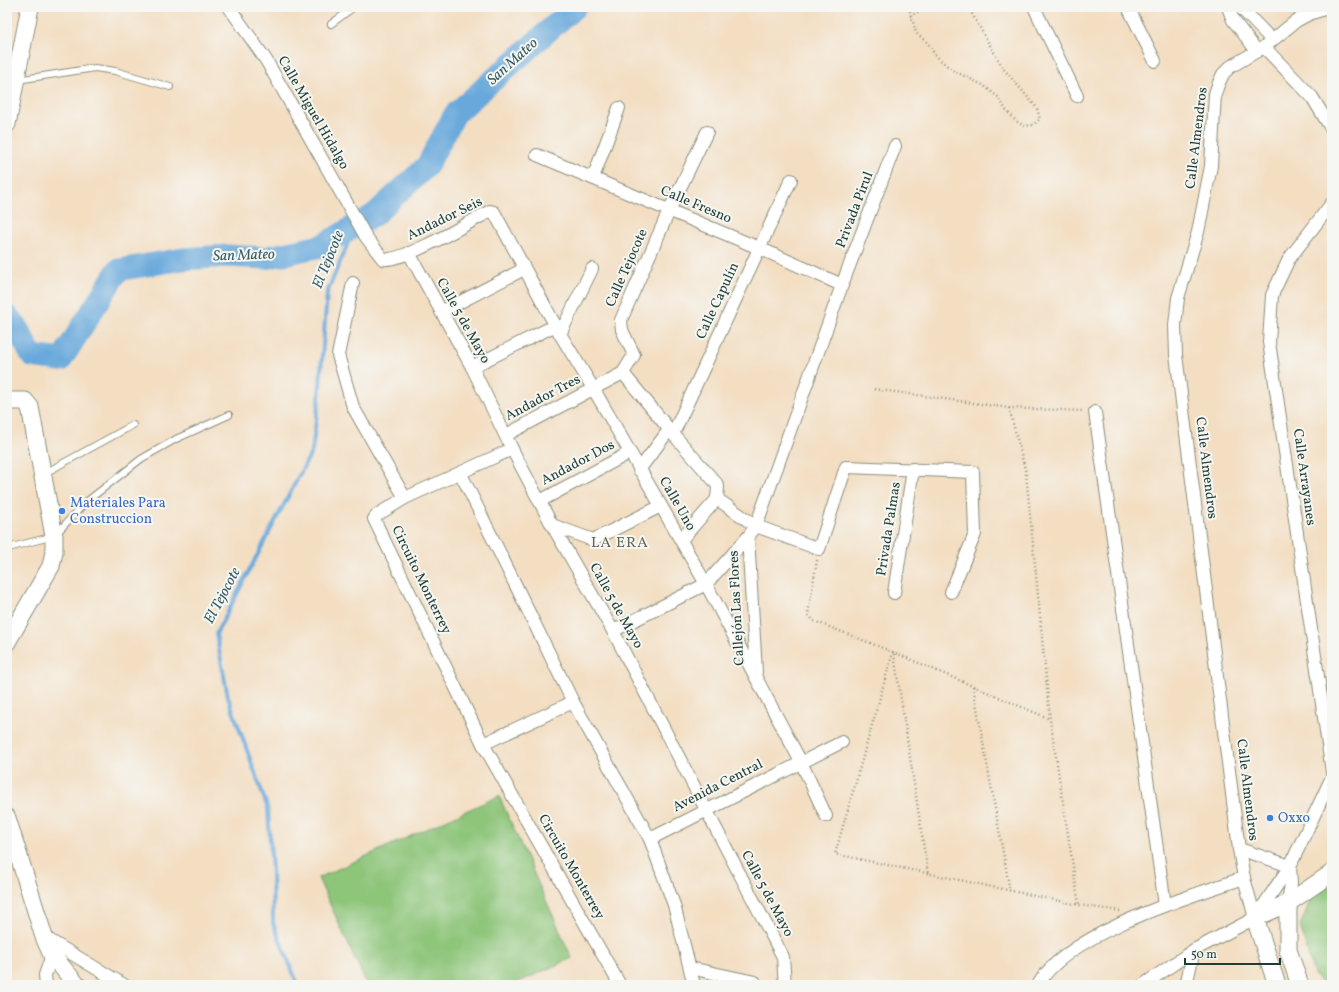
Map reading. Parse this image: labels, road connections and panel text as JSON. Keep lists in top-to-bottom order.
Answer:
{
  "streets": {
    "street": [
      "Calle Miguel Hidalgo",
      "Calle Almendros",
      "Calle Fresno",
      "Privada Pirul",
      "Andador Seis",
      "Calle Tejocote",
      "Calle Capulín",
      "Calle 5 de Mayo",
      "Andador Tres",
      "Andador Dos",
      "Calle Arrayanes",
      "Calle Uno",
      "Privada Palmas",
      "Circuito Monterrey",
      "Callejón Las Flores",
      "Avenida Central"
    ]
  },
  "crossings": [
    ["Calle Miguel Hidalgo", "Andador Seis"],
    ["Calle Miguel Hidalgo", "Calle 5 de Mayo"],
    ["Calle Fresno", "Privada Pirul"],
    ["Calle Fresno", "Calle Tejocote"],
    ["Calle Fresno", "Calle Capulín"],
    ["Andador Seis", "Calle 5 de Mayo"],
    ["Andador Seis", "Calle Uno"],
    ["Calle Capulín", "Calle Uno"],
    ["Calle 5 de Mayo", "Andador Tres"],
    ["Calle 5 de Mayo", "Andador Dos"],
    ["Calle 5 de Mayo", "Circuito Monterrey"],
    ["Calle 5 de Mayo", "Avenida Central"],
    ["Andador Tres", "Calle Uno"],
    ["Andador Dos", "Calle Uno"],
    ["Calle Uno", "Callejón Las Flores"],
    ["Calle Uno", "Avenida Central"]
  ],
  "districts": ["LA ERA"],
  "water": ["San Mateo", "El Tejocote"],
  "places": ["Materiales Para Construccion", "Oxxo"],
  "scale_bar": "50 m"
}
